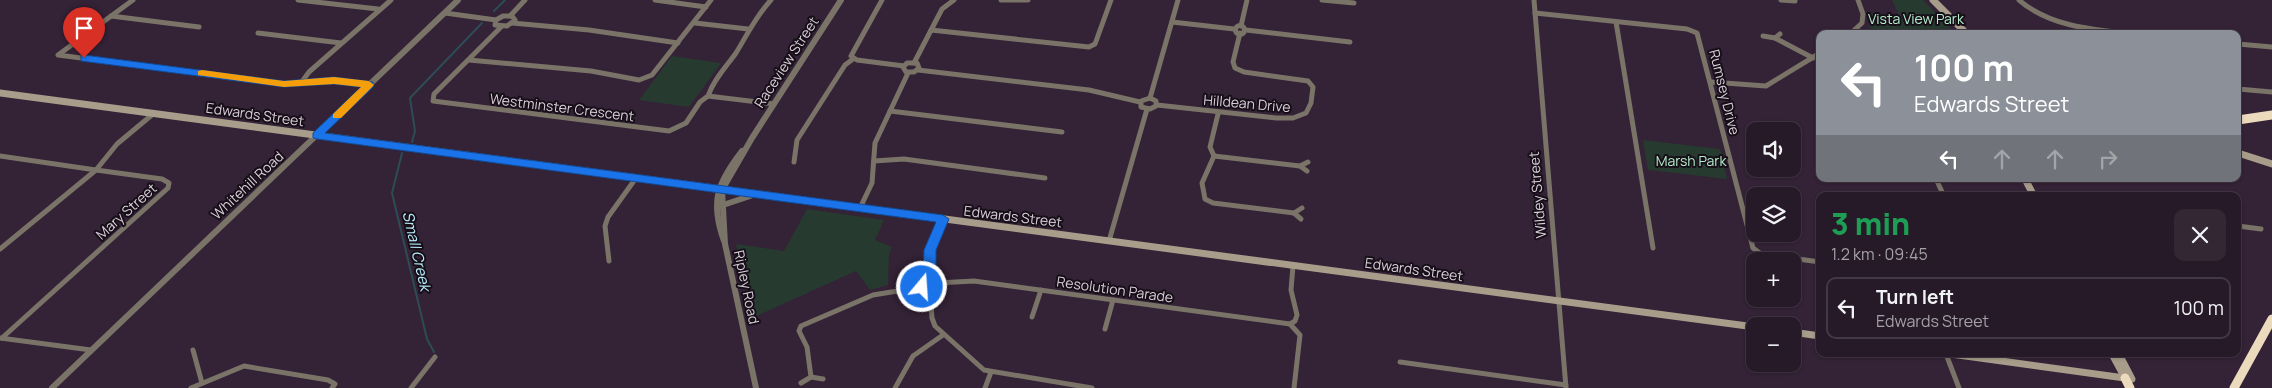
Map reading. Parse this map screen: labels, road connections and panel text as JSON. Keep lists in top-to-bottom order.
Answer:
{
  "streets": {
    "main road": ["Edwards Street"],
    "street": [
      "Raceview Street",
      "Rumsey Drive",
      "Hilldean Drive",
      "Westminster Crescent",
      "Whitehill Road",
      "Wildey Street",
      "Mary Street",
      "Ripley Road",
      "Resolution Parade"
    ]
  },
  "crossings": [
    ["Raceview Street", "Edwards Street"],
    ["Raceview Street", "Ripley Road"],
    ["Rumsey Drive", "Wildey Street"],
    ["Edwards Street", "Whitehill Road"],
    ["Edwards Street", "Wildey Street"],
    ["Edwards Street", "Ripley Road"]
  ],
  "water": ["Small Creek"],
  "parks": ["Vista View Park", "Marsh Park"],
  "page": {
    "turn": ["100 m", "Edwards Street"],
    "map_buttons": ["+", "−"],
    "heading": ["3 min", "1.2 km · 09:45"],
    "list": [
      {
        "name": "Turn left",
        "note": "Edwards Street",
        "value": "100 m"
      }
    ]
  }
}
